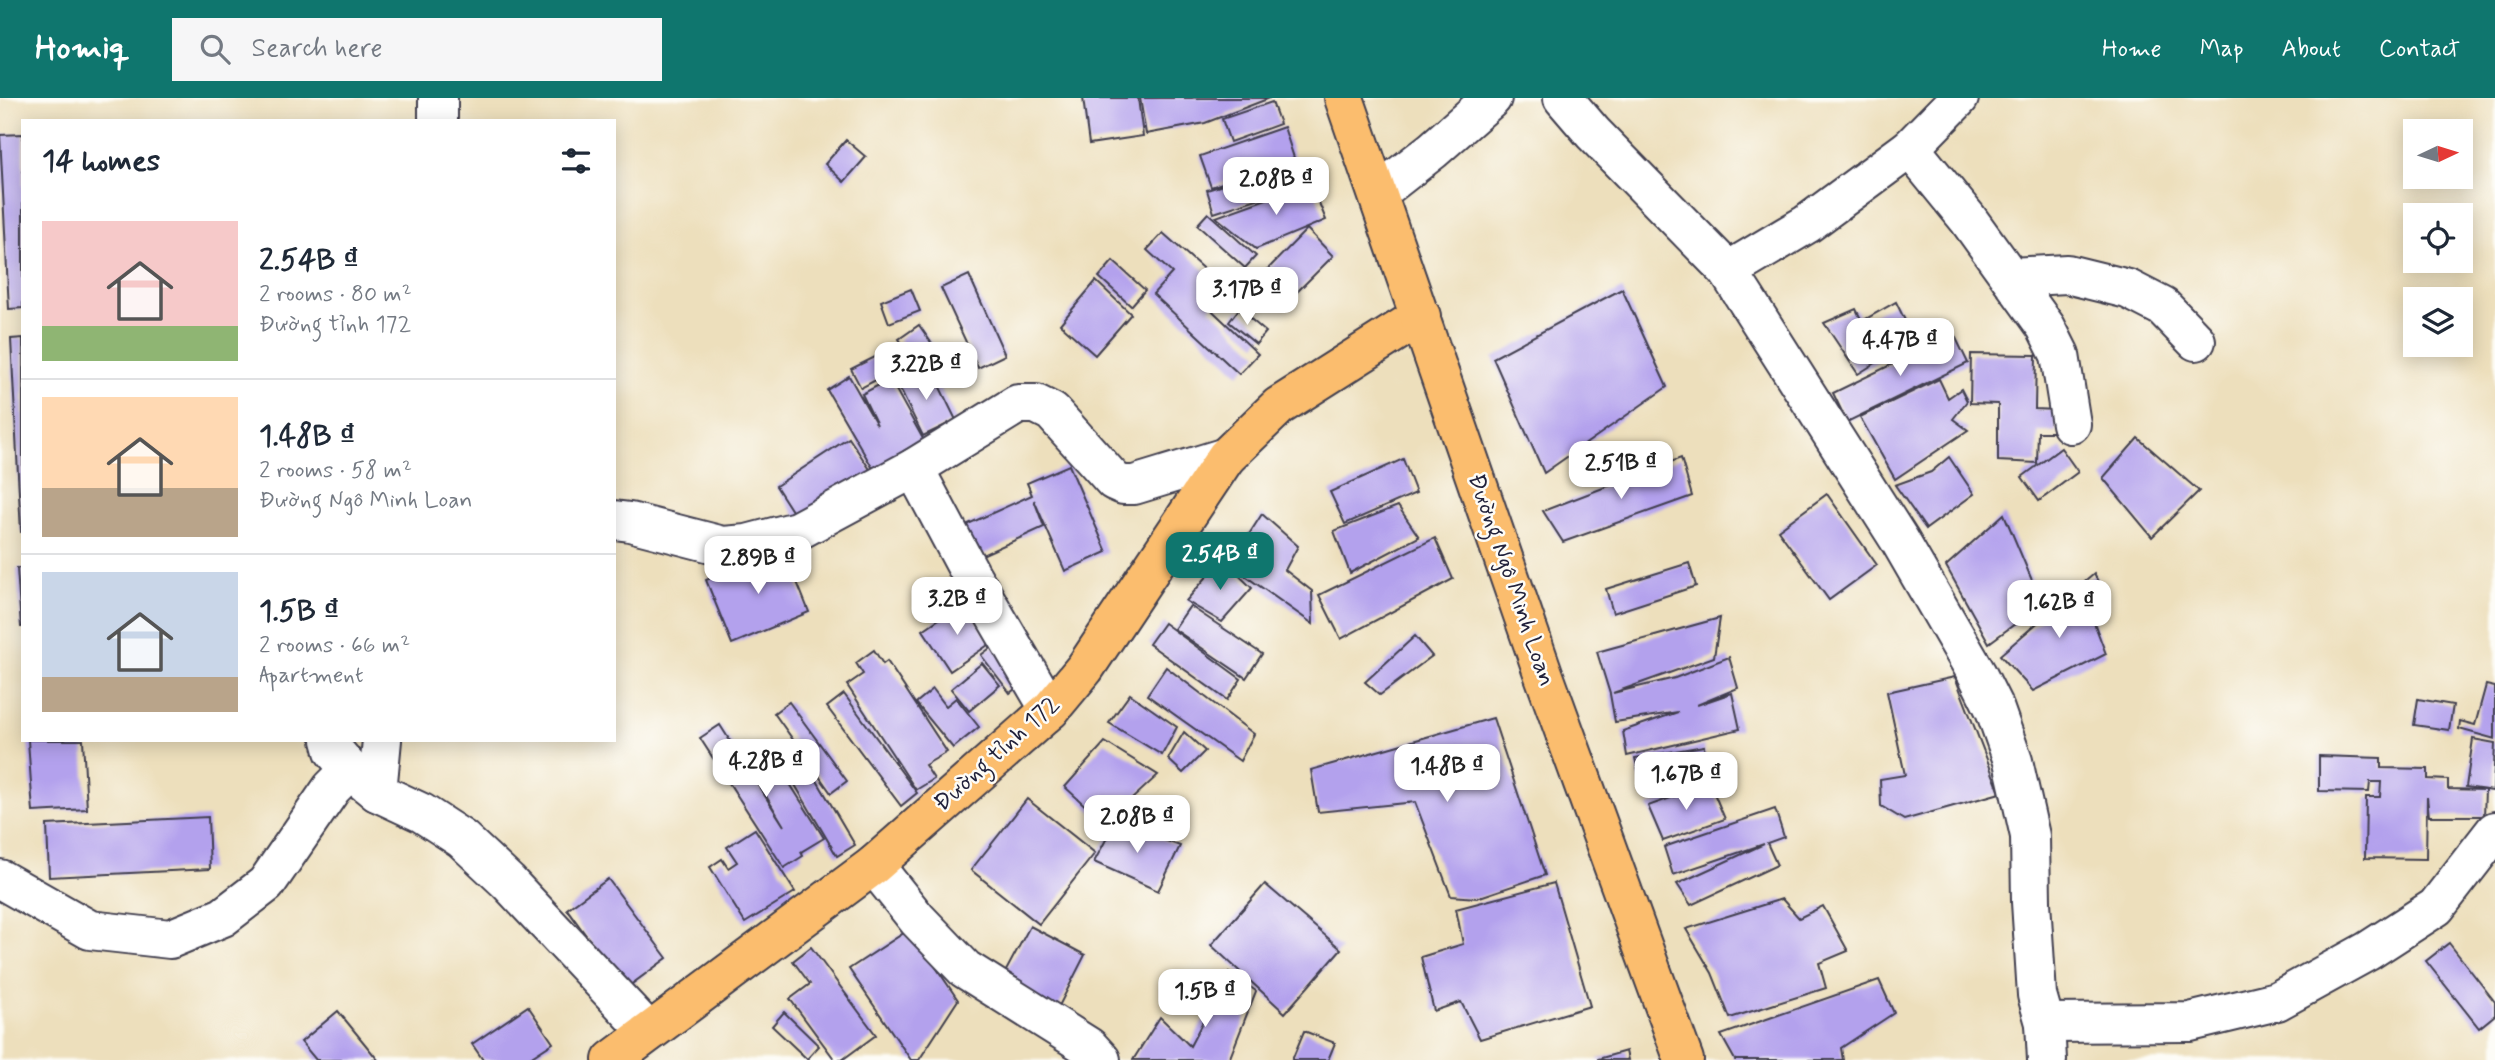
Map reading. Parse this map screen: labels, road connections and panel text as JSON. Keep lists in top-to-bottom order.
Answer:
{
  "streets": {
    "main road": ["Đường Ngô Minh Loan", "Đường tỉnh 172"]
  },
  "crossings": [
    ["Đường Ngô Minh Loan", "Đường tỉnh 172"]
  ],
  "north": "right",
  "page": {
    "header": "Homiq",
    "search": "Search here",
    "nav": [
      "Home",
      "Map",
      "About",
      "Contact"
    ],
    "heading": "14 homes",
    "price": [
      "2.08B ₫",
      "3.17B ₫",
      "4.47B ₫",
      "3.22B ₫",
      "2.51B ₫",
      "2.54B ₫",
      "2.89B ₫",
      "3.2B ₫",
      "1.62B ₫",
      "4.28B ₫",
      "1.48B ₫",
      "1.67B ₫",
      "2.08B ₫",
      "1.5B ₫"
    ],
    "list": [
      {
        "name": "2.54B ₫",
        "note": "2 rooms · 80 m² · Đường tỉnh 172"
      },
      {
        "name": "1.48B ₫",
        "note": "2 rooms · 58 m² · Đường Ngô Minh Loan"
      },
      {
        "name": "1.5B ₫",
        "note": "2 rooms · 66 m² · Apartment"
      }
    ]
  }
}
